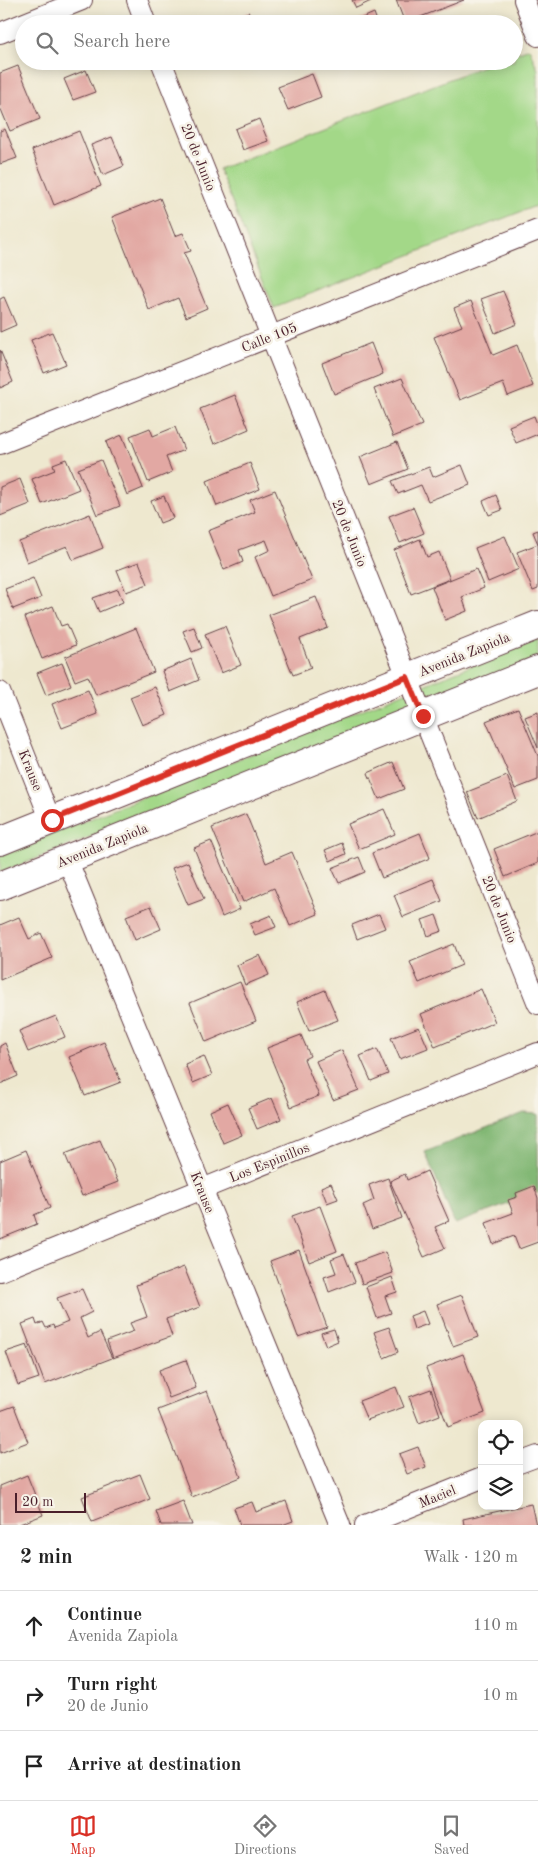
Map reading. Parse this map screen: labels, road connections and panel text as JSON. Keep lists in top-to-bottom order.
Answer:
{
  "streets": {
    "main road": ["Avenida Zapiola"],
    "street": [
      "20 de Junio",
      "Calle 105",
      "Krause",
      "Los Espinillos",
      "Maciel"
    ]
  },
  "crossings": [
    ["20 de Junio", "Calle 105"],
    ["20 de Junio", "Avenida Zapiola"],
    ["Avenida Zapiola", "Krause"],
    ["Krause", "Los Espinillos"]
  ],
  "scale_bar": "20 m",
  "page": {
    "search": "Search here",
    "scale": "20 m",
    "heading": ["2 min", "Walk · 120 m"],
    "list": [
      ["Continue", "Avenida Zapiola", "110 m"],
      ["Turn right", "20 de Junio", "10 m"],
      "Arrive at destination"
    ],
    "nav": ["Map", "Directions", "Saved"]
  }
}
